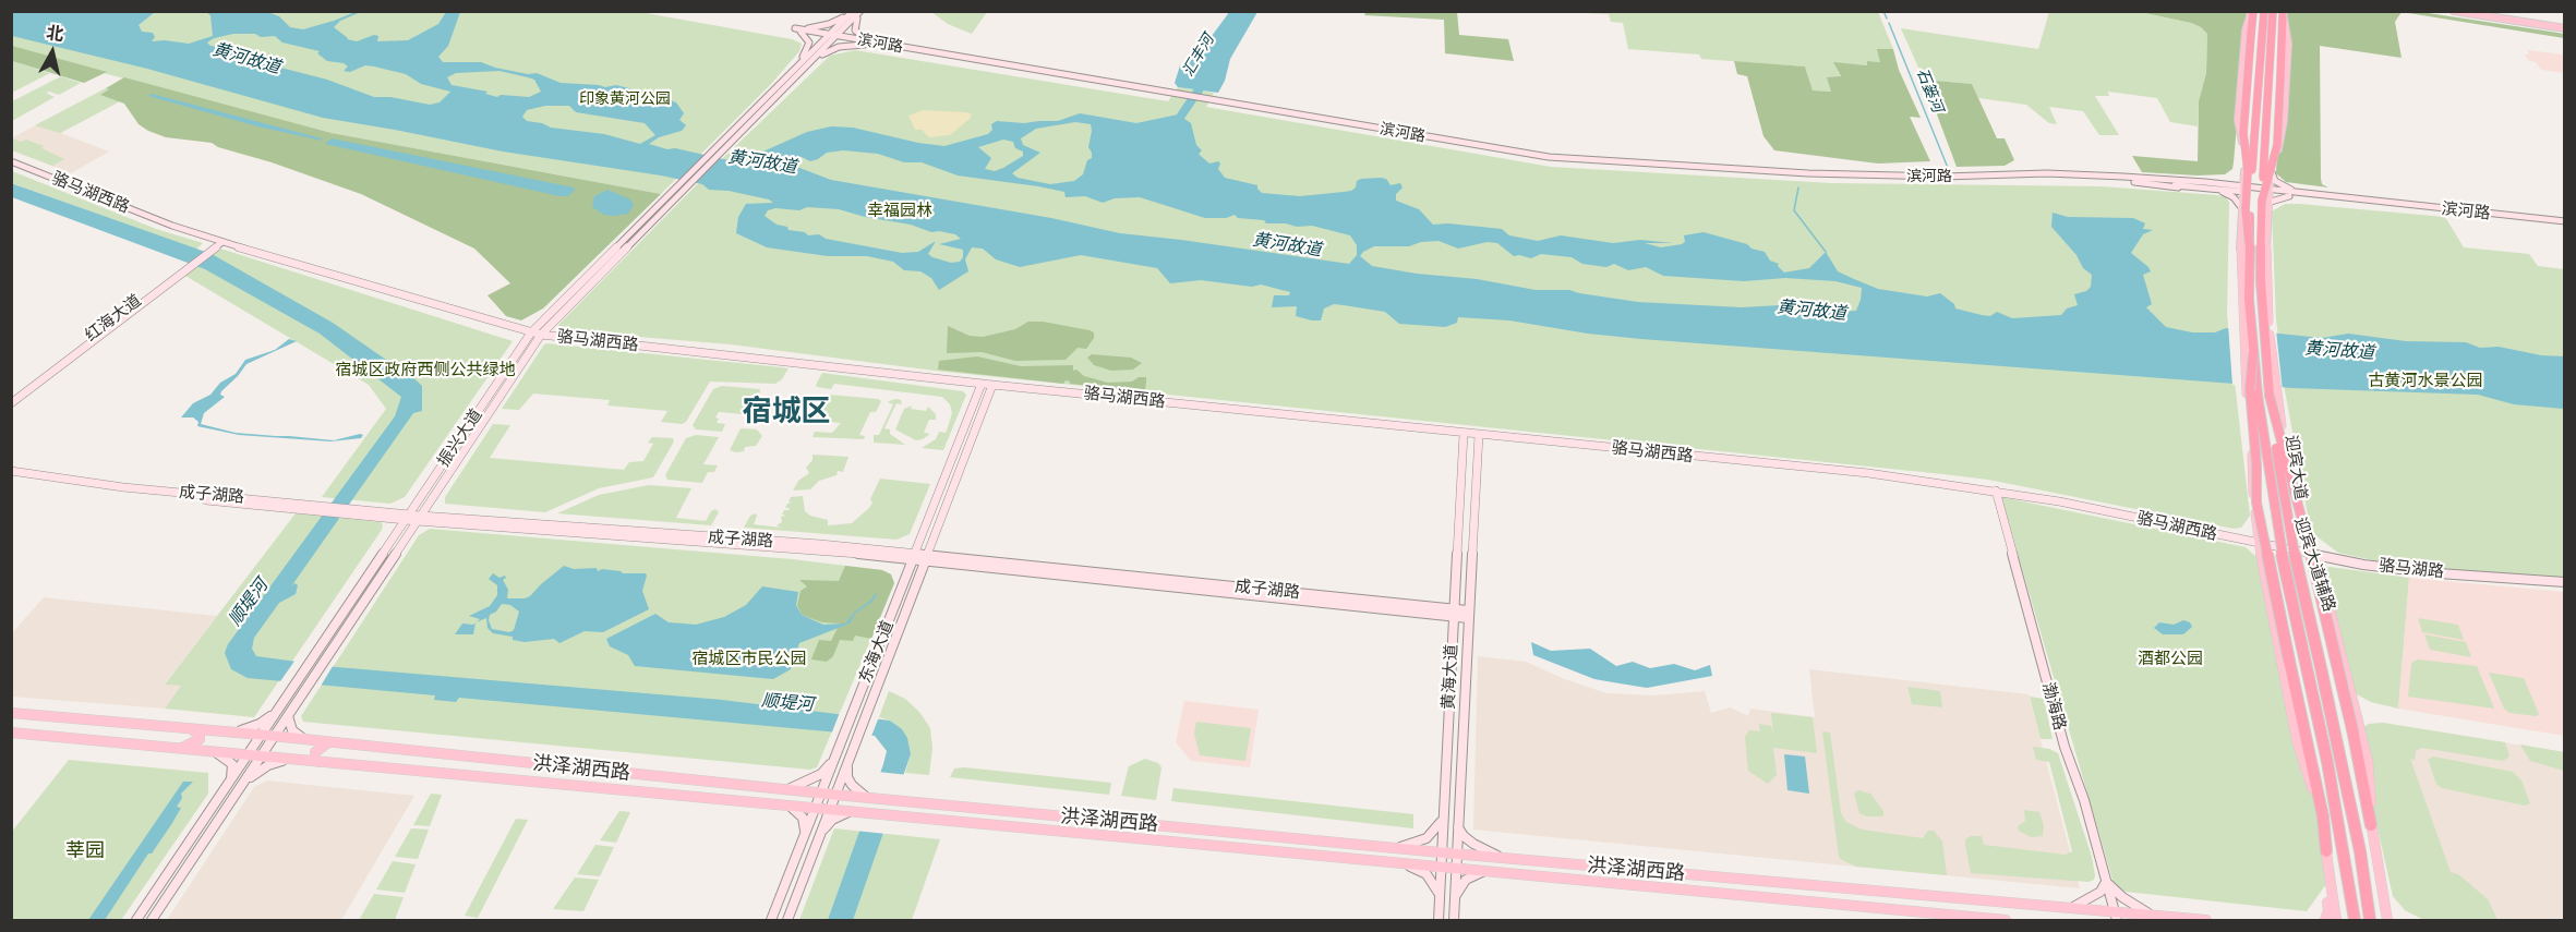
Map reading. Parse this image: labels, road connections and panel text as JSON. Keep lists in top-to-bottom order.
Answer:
{
  "streets": {
    "highway": ["迎宾大道"],
    "main road": ["迎宾大道辅路", "洪泽湖西路"],
    "street": [
      "滨河路",
      "骆马湖西路",
      "红海大道",
      "振兴大道",
      "成子湖路",
      "骆马湖路",
      "东海大道",
      "黄海大道",
      "渤海路"
    ]
  },
  "crossings": [
    ["滨河路", "振兴大道"],
    ["滨河路", "迎宾大道"],
    ["滨河路", "迎宾大道辅路"],
    ["骆马湖西路", "振兴大道"],
    ["骆马湖西路", "骆马湖路"],
    ["骆马湖西路", "东海大道"],
    ["骆马湖西路", "黄海大道"],
    ["骆马湖西路", "渤海路"],
    ["振兴大道", "成子湖路"],
    ["振兴大道", "洪泽湖西路"],
    ["迎宾大道", "迎宾大道辅路"],
    ["成子湖路", "东海大道"],
    ["成子湖路", "黄海大道"],
    ["迎宾大道辅路", "骆马湖路"],
    ["东海大道", "洪泽湖西路"],
    ["黄海大道", "洪泽湖西路"],
    ["渤海路", "洪泽湖西路"]
  ],
  "districts": ["宿城区"],
  "water": [
    "汇丰河",
    "黄河故道",
    "石篓河",
    "顺堤河"
  ],
  "parks": [
    "印象黄河公园",
    "幸福园林",
    "宿城区政府西侧公共绿地",
    "古黄河水景公园",
    "宿城区市民公园",
    "酒都公园",
    "莘园"
  ],
  "north": "top"
}
